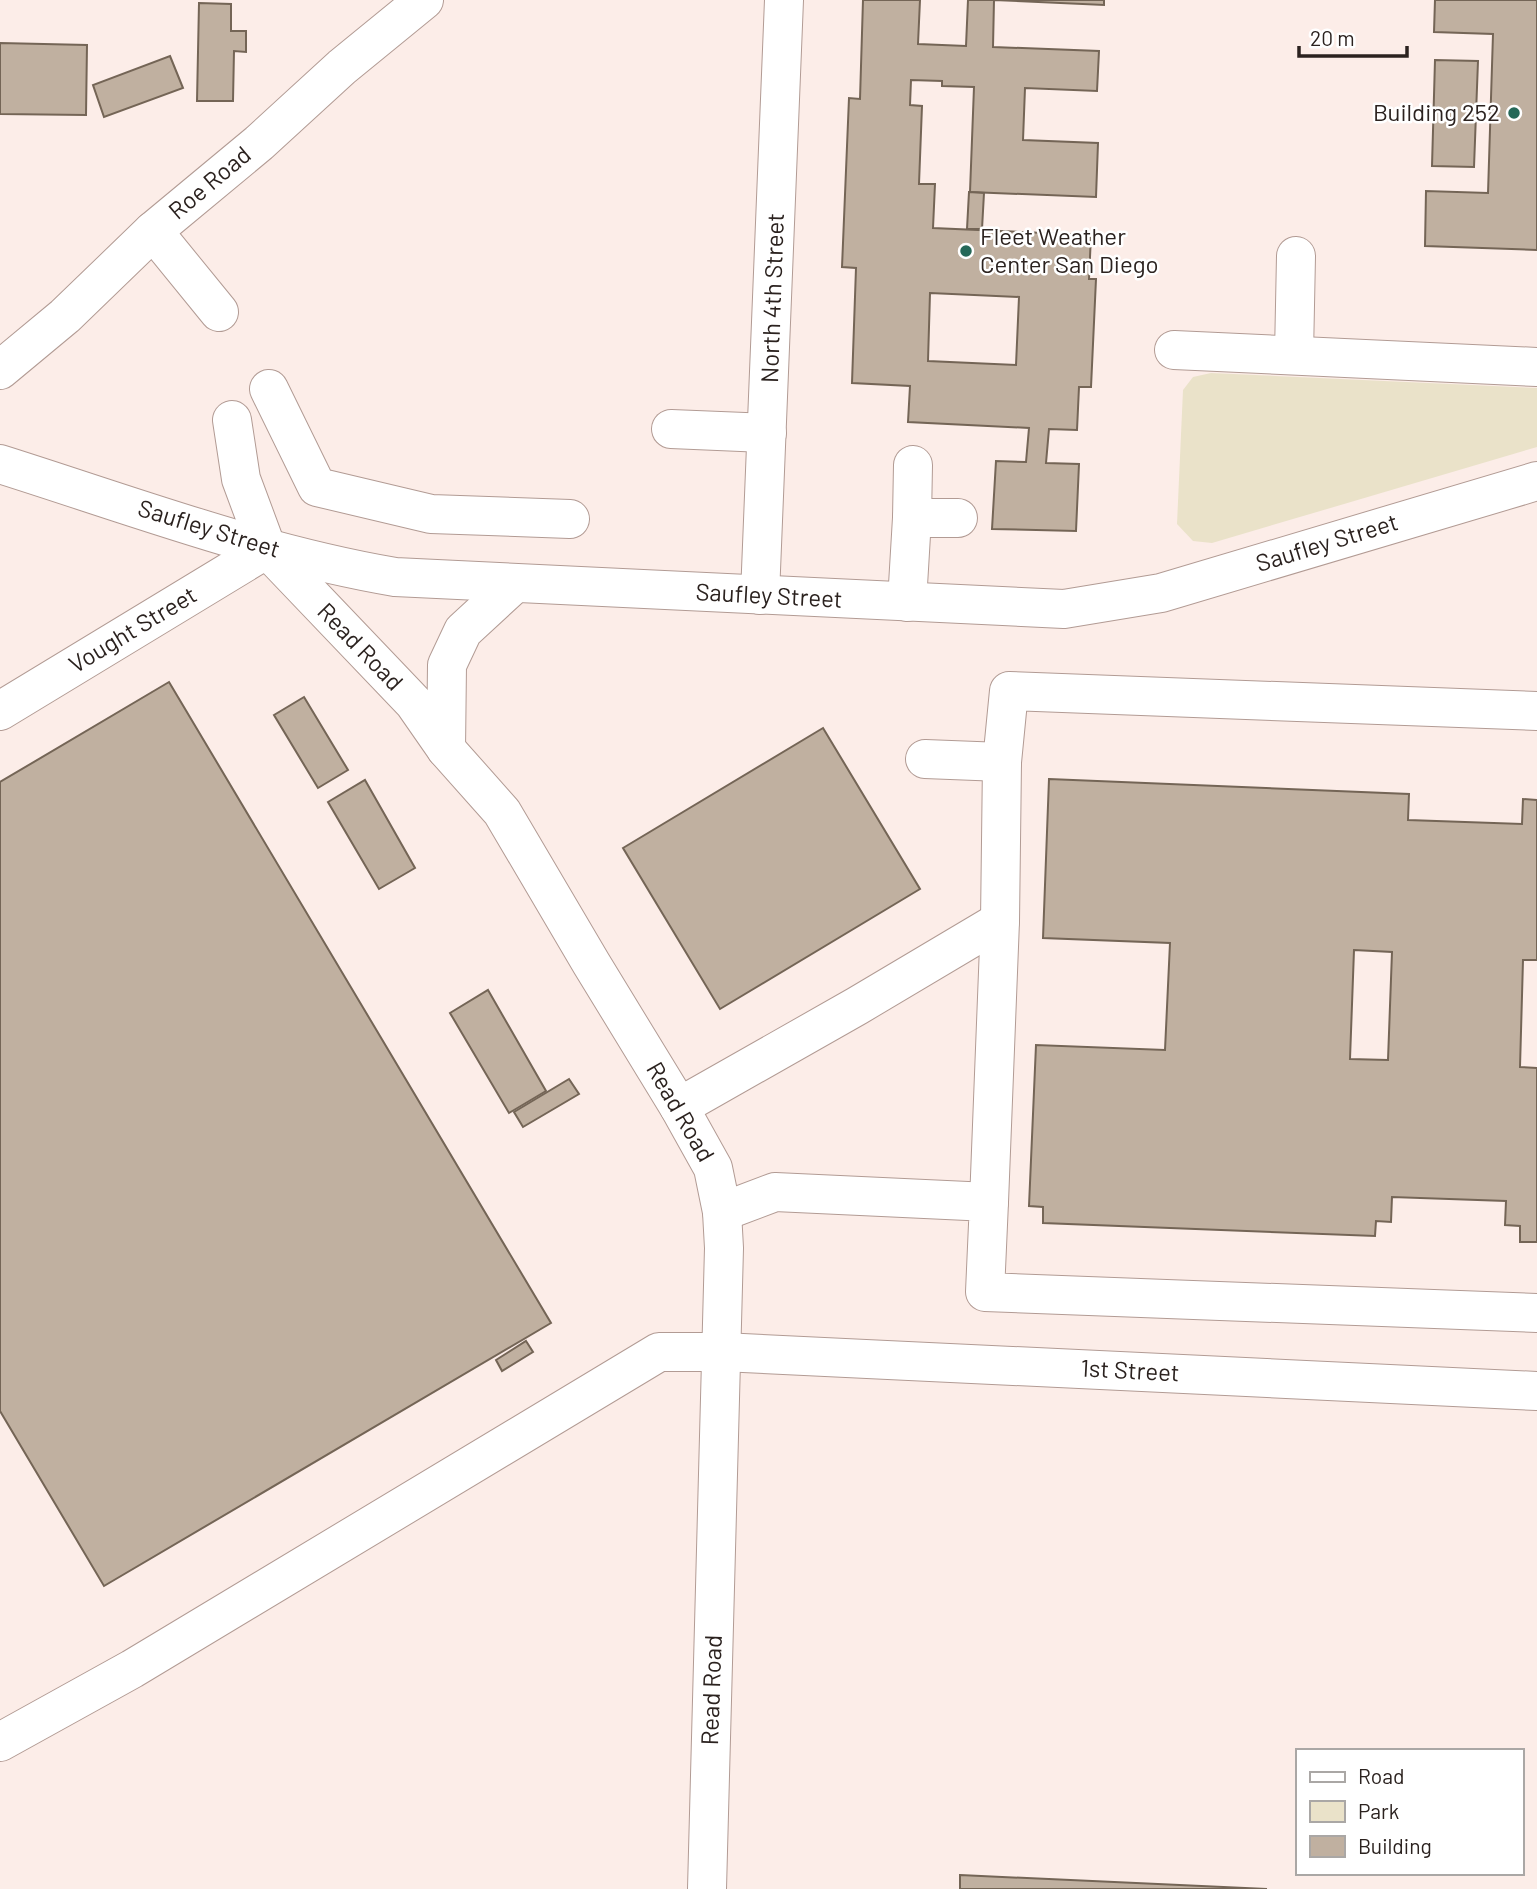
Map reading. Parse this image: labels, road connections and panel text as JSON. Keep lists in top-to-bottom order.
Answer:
{
  "streets": {
    "street": [
      "Roe Road",
      "North 4th Street",
      "Saufley Street",
      "Vought Street",
      "Read Road",
      "1st Street"
    ]
  },
  "crossings": [
    ["North 4th Street", "Saufley Street"],
    ["Saufley Street", "Vought Street"],
    ["Saufley Street", "Read Road"],
    ["Vought Street", "Read Road"],
    ["Read Road", "1st Street"]
  ],
  "places": ["Building 252", "Fleet Weather Center San Diego"],
  "legend": ["Road", "Park", "Building"],
  "scale_bar": "20 m"
}
